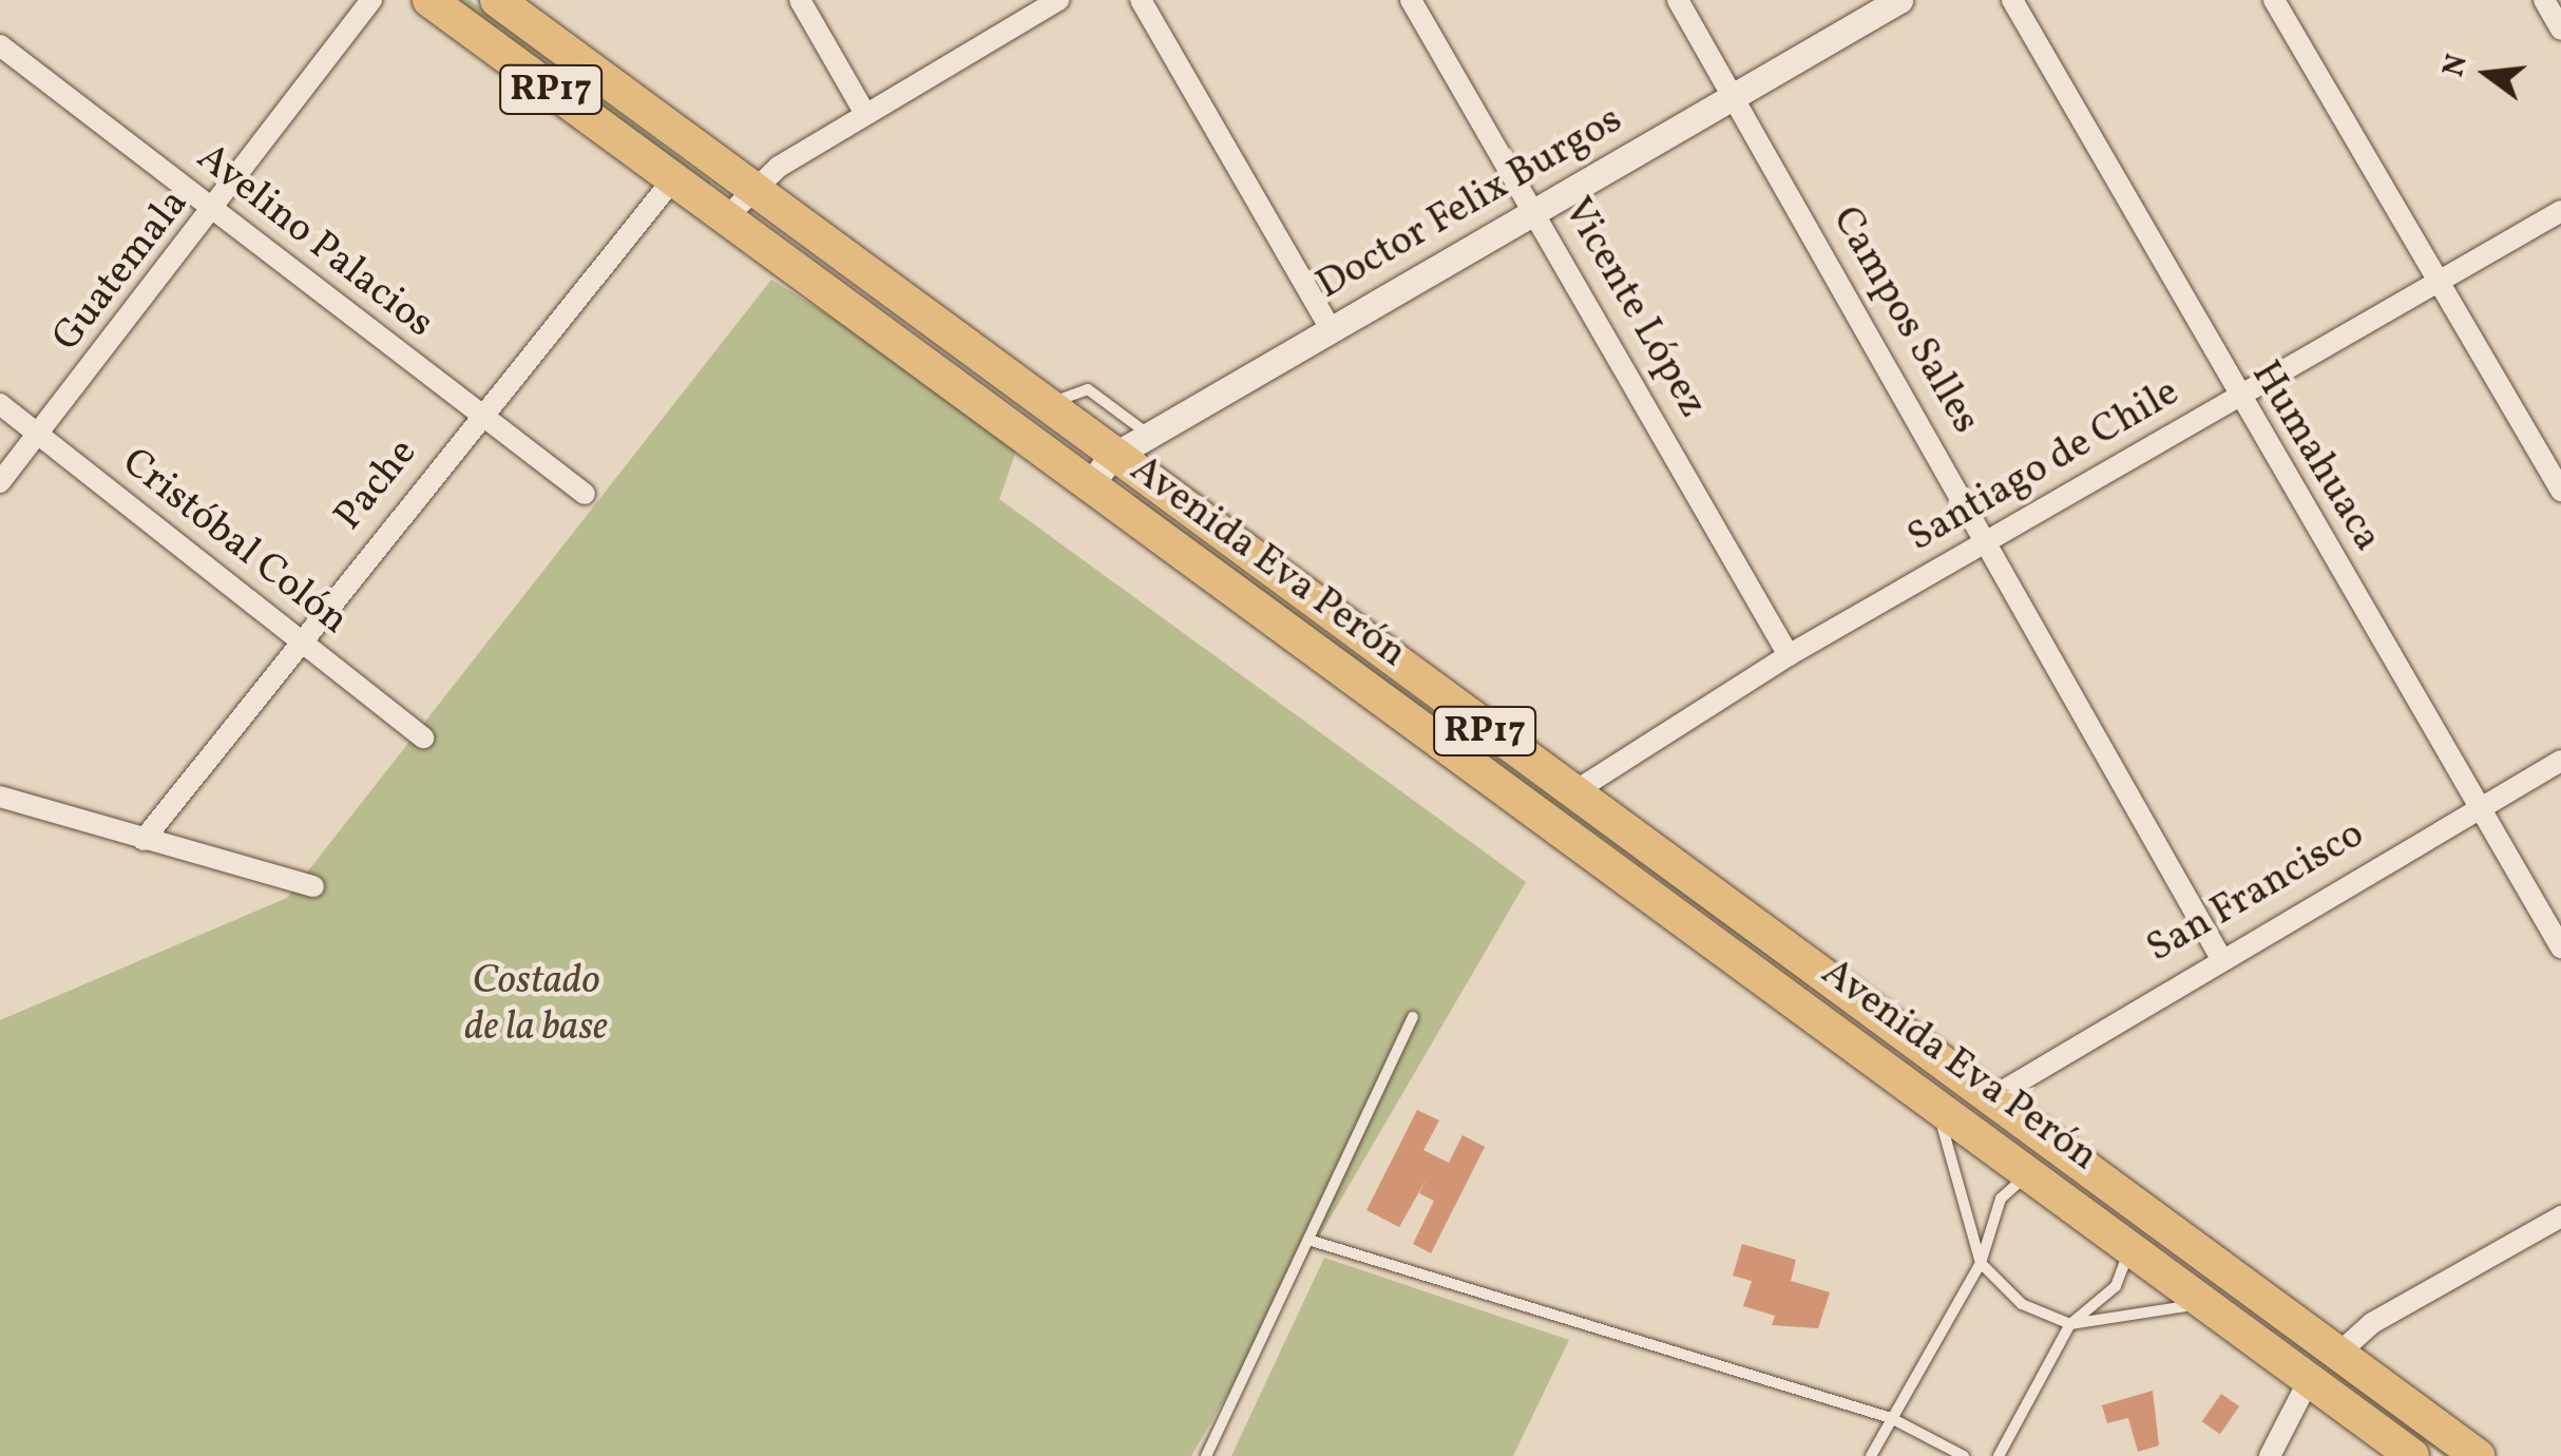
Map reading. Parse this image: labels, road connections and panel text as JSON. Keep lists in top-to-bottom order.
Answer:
{
  "streets": {
    "main road": ["RP17", "Avenida Eva Perón"],
    "street": [
      "Doctor Felix Burgos",
      "Avelino Palacios",
      "Guatemala",
      "Vicente López",
      "Campos Salles",
      "Humahuaca",
      "Santiago de Chile",
      "Pache",
      "Cristóbal Colón",
      "San Francisco"
    ]
  },
  "crossings": [
    ["Doctor Felix Burgos", "Vicente López"],
    ["Doctor Felix Burgos", "Campos Salles"],
    ["Doctor Felix Burgos", "Avenida Eva Perón"],
    ["Avelino Palacios", "Guatemala"],
    ["Avelino Palacios", "Pache"],
    ["Guatemala", "Cristóbal Colón"],
    ["Vicente López", "Santiago de Chile"],
    ["Campos Salles", "Santiago de Chile"],
    ["Campos Salles", "San Francisco"],
    ["Humahuaca", "Santiago de Chile"],
    ["Humahuaca", "San Francisco"],
    ["Santiago de Chile", "Avenida Eva Perón"],
    ["Pache", "Cristóbal Colón"],
    ["Pache", "Avenida Eva Perón"],
    ["Avenida Eva Perón", "San Francisco"]
  ],
  "parks": ["Costado de la base"],
  "north": "left"
}
